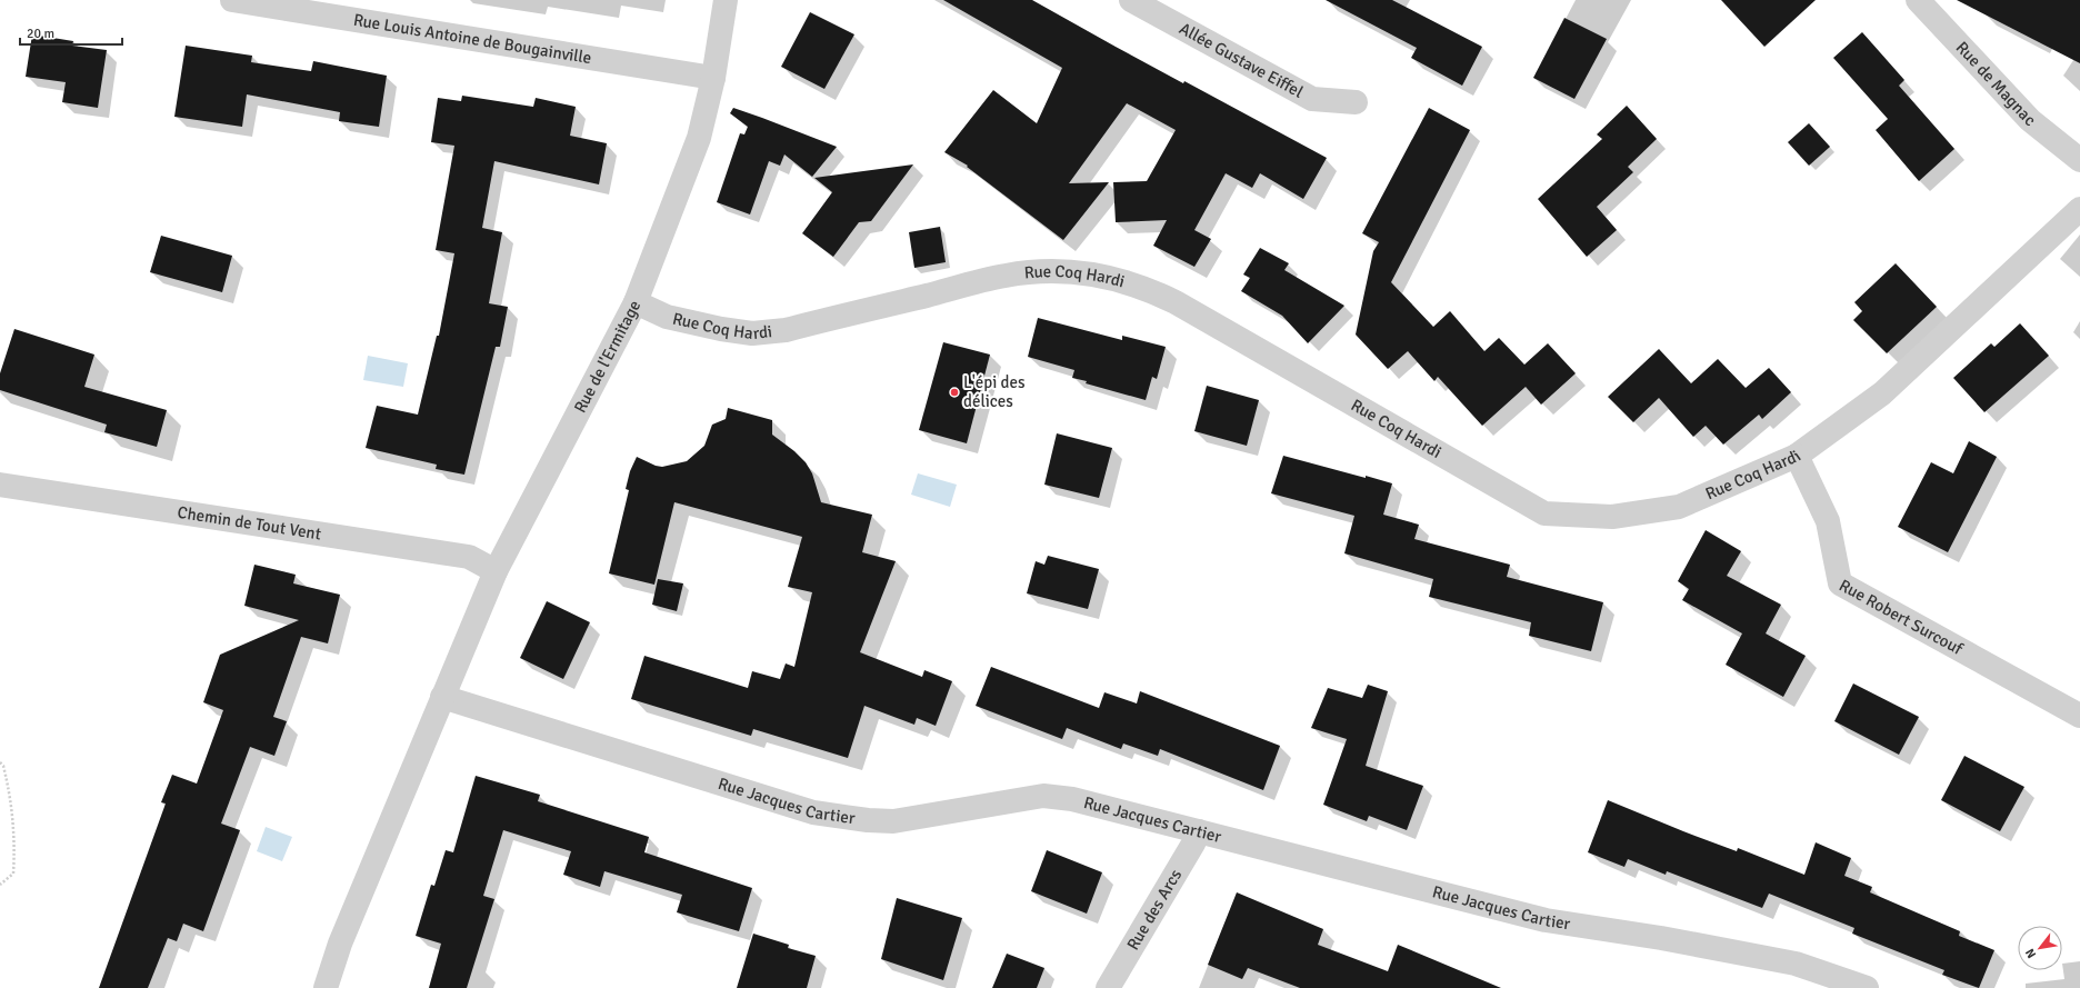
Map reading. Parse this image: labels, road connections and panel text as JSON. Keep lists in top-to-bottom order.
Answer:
{
  "streets": {
    "street": [
      "Rue Louis Antoine de Bougainville",
      "Allée Gustave Eiffel",
      "Rue de Magnac",
      "Rue Coq Hardi",
      "Rue de l'Ermitage",
      "Chemin de Tout Vent",
      "Rue Robert Surcouf",
      "Rue Jacques Cartier",
      "Rue des Arcs"
    ]
  },
  "crossings": [
    ["Rue Louis Antoine de Bougainville", "Rue de l'Ermitage"],
    ["Rue Coq Hardi", "Rue de l'Ermitage"],
    ["Rue Coq Hardi", "Rue Robert Surcouf"],
    ["Rue de l'Ermitage", "Chemin de Tout Vent"],
    ["Rue de l'Ermitage", "Rue Jacques Cartier"],
    ["Rue Jacques Cartier", "Rue des Arcs"]
  ],
  "places": ["L'épi des délices"],
  "scale_bar": "20 m",
  "north": "bottom left"
}
